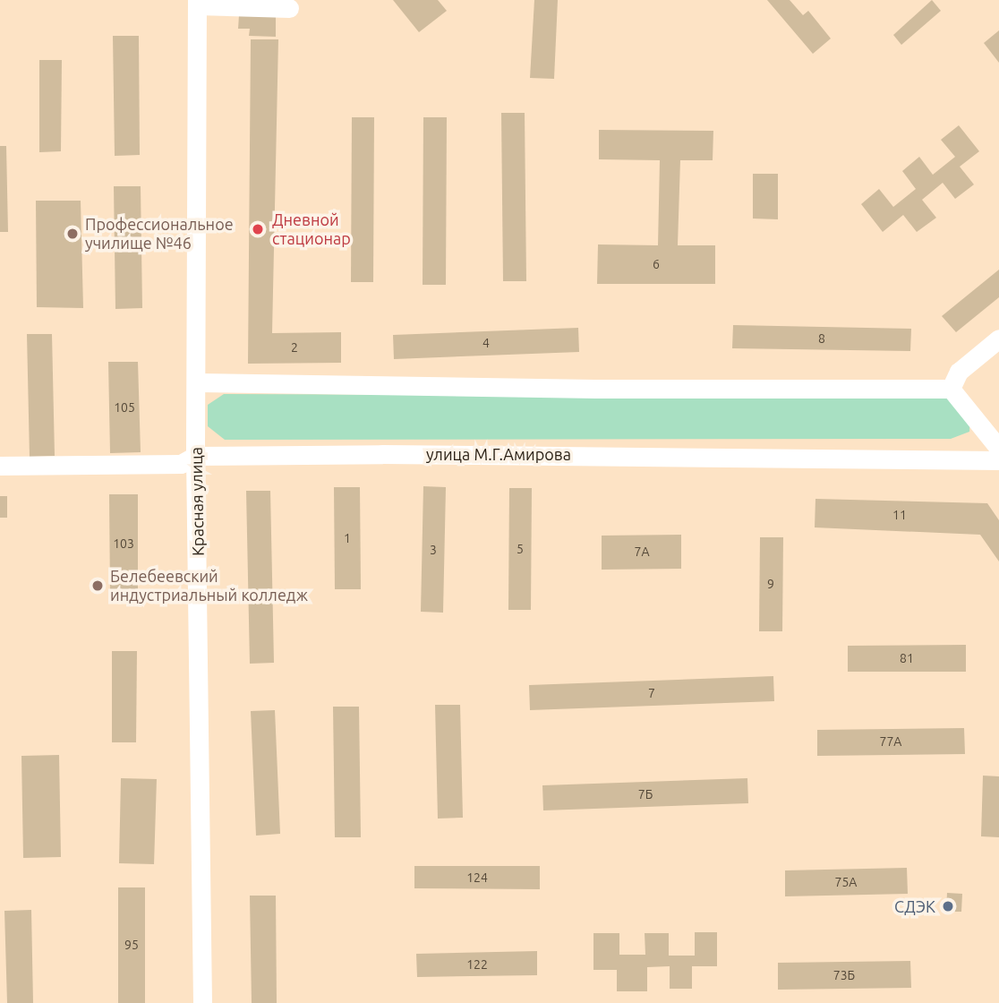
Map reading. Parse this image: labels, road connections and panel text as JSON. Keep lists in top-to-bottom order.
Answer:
{
  "streets": {
    "street": ["улица М.Г.Амирова", "Красная улица"]
  },
  "crossings": [
    ["улица М.Г.Амирова", "Красная улица"]
  ],
  "places": [
    "Дневной стационар",
    "Профессиональное училище №46",
    "Белебеевский индустриальный колледж",
    "СДЭК"
  ],
  "house_numbers": [
    "6",
    "8",
    "4",
    "2",
    "105",
    "11",
    "1",
    "103",
    "5",
    "3",
    "7А",
    "9",
    "81",
    "7",
    "77А",
    "7Б",
    "124",
    "75А",
    "95",
    "122",
    "73Б"
  ]
}
